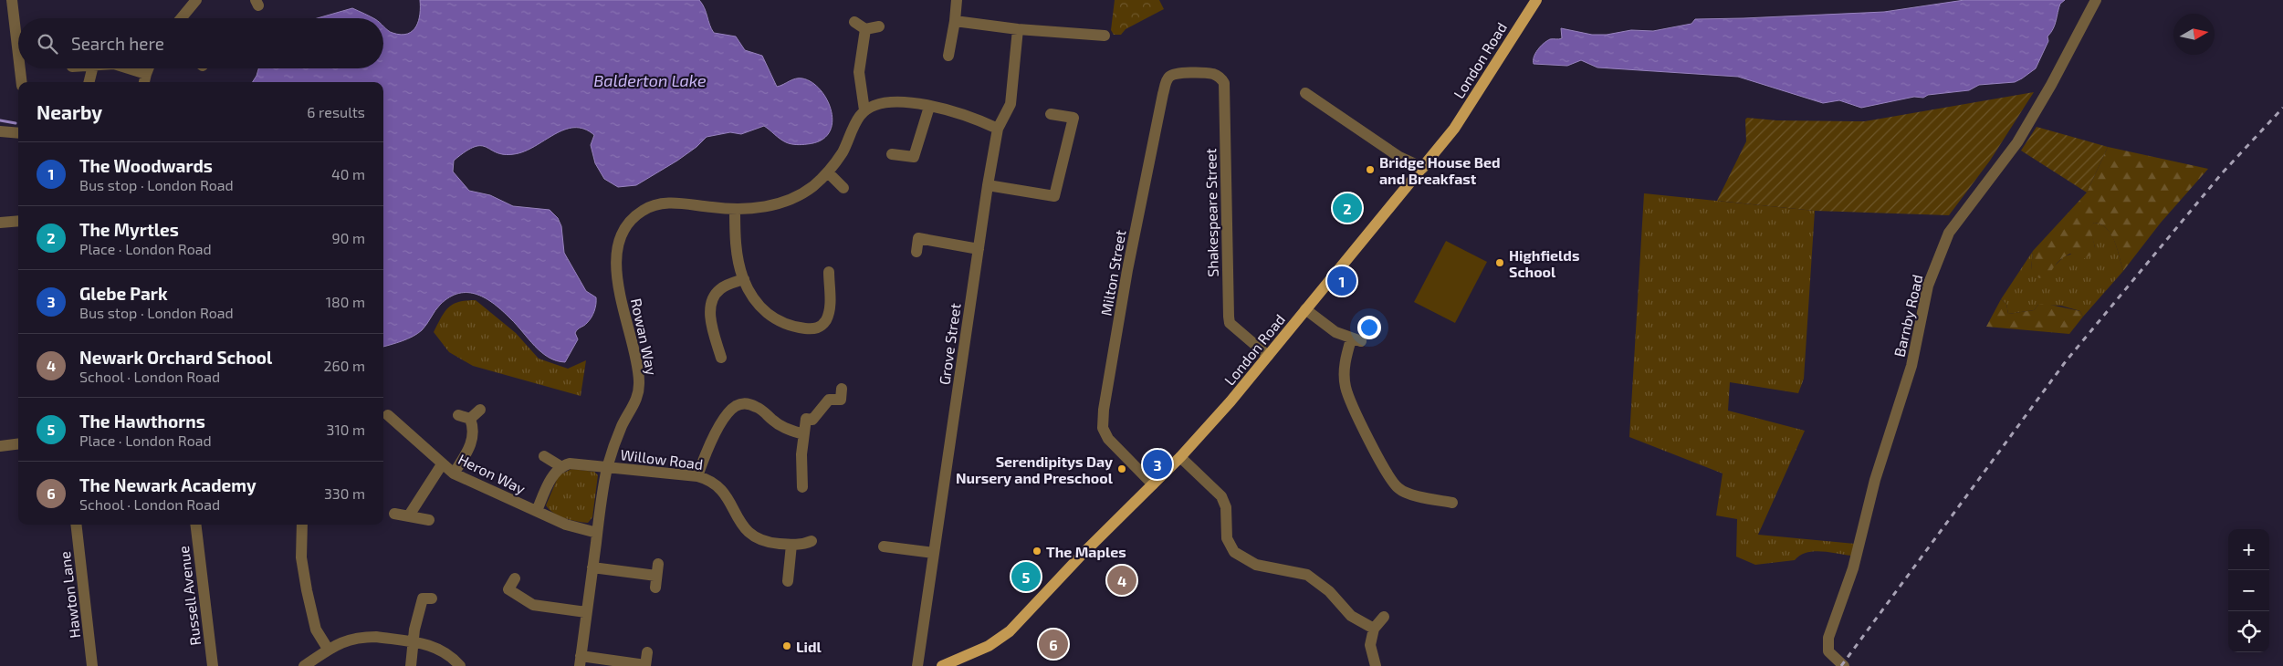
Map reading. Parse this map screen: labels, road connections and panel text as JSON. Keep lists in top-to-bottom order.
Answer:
{
  "streets": {
    "main road": ["London Road"],
    "street": [
      "Shakespeare Street",
      "Milton Street",
      "Barnby Road",
      "Rowan Way",
      "Grove Street",
      "Willow Road",
      "Heron Way",
      "Hawton Lane",
      "Russell Avenue"
    ]
  },
  "crossings": [
    ["London Road", "Shakespeare Street"],
    ["London Road", "Milton Street"],
    ["Shakespeare Street", "Milton Street"],
    ["Rowan Way", "Willow Road"],
    ["Rowan Way", "Heron Way"]
  ],
  "water": ["Balderton Lake"],
  "places": [
    "Bridge House Bed and Breakfast",
    "Highfields School",
    "Serendipitys Day Nursery and Preschool",
    "The Maples",
    "Lidl"
  ],
  "north": "right",
  "page": {
    "search": "Search here",
    "heading": ["Nearby", "6 results"],
    "list": [
      {
        "mark": "1",
        "name": "The Woodwards",
        "note": "Bus stop · London Road",
        "value": "40 m"
      },
      {
        "mark": "2",
        "name": "The Myrtles",
        "note": "Place · London Road",
        "value": "90 m"
      },
      {
        "mark": "3",
        "name": "Glebe Park",
        "note": "Bus stop · London Road",
        "value": "180 m"
      },
      {
        "mark": "4",
        "name": "Newark Orchard School",
        "note": "School · London Road",
        "value": "260 m"
      },
      {
        "mark": "5",
        "name": "The Hawthorns",
        "note": "Place · London Road",
        "value": "310 m"
      },
      {
        "mark": "6",
        "name": "The Newark Academy",
        "note": "School · London Road",
        "value": "330 m"
      }
    ],
    "pins": [
      "2",
      "1",
      "3",
      "5",
      "4",
      "6"
    ],
    "map_buttons": ["+", "−"]
  }
}
